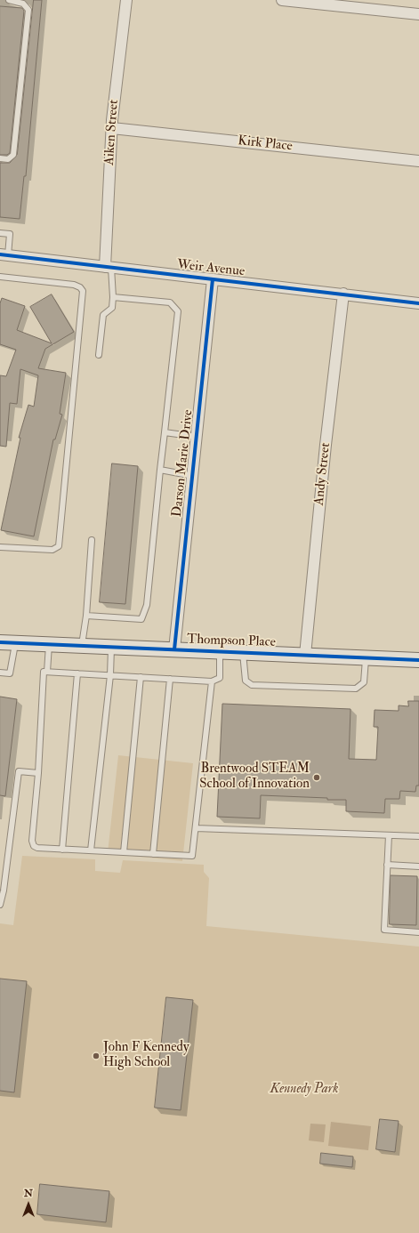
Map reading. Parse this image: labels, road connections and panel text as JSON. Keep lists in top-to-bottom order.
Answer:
{
  "streets": {
    "street": [
      "Aiken Street",
      "Kirk Place",
      "Weir Avenue",
      "Darson Marie Drive",
      "Andy Street",
      "Thompson Place"
    ]
  },
  "crossings": [
    ["Aiken Street", "Kirk Place"],
    ["Aiken Street", "Weir Avenue"],
    ["Weir Avenue", "Darson Marie Drive"],
    ["Weir Avenue", "Andy Street"],
    ["Darson Marie Drive", "Thompson Place"],
    ["Andy Street", "Thompson Place"]
  ],
  "parks": ["Kennedy Park"],
  "places": ["Brentwood STEAM School of Innovation", "John F Kennedy High School"],
  "north": "top"
}
